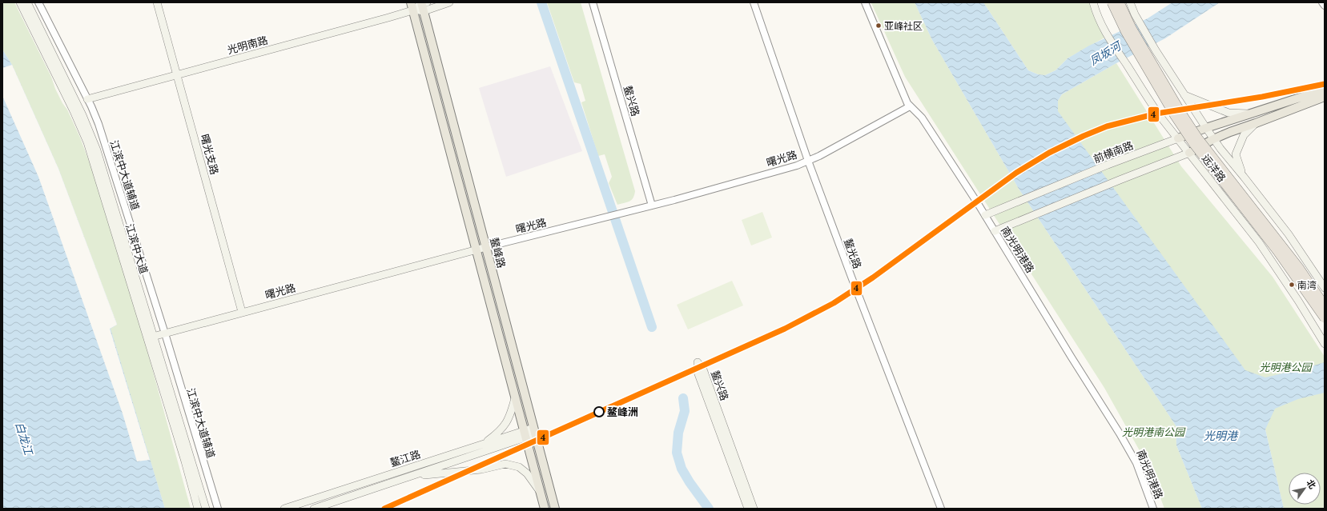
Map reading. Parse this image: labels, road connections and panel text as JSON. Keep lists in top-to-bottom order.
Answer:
{
  "streets": {
    "main road": [
      "光明南路",
      "鳌兴路",
      "前横南路",
      "曙光支路",
      "曙光路",
      "远洋路",
      "江滨中大道",
      "鳌峰路",
      "鳌江路"
    ],
    "street": ["江滨中大道辅道", "南光明港路", "鳌光路"]
  },
  "crossings": [
    ["光明南路", "曙光支路"],
    ["光明南路", "江滨中大道辅道"],
    ["光明南路", "鳌峰路"],
    ["鳌兴路", "曙光路"],
    ["前横南路", "远洋路"],
    ["前横南路", "南光明港路"],
    ["曙光支路", "曙光路"],
    ["曙光路", "江滨中大道辅道"],
    ["曙光路", "江滨中大道"],
    ["曙光路", "南光明港路"],
    ["曙光路", "鳌峰路"],
    ["曙光路", "鳌光路"],
    ["鳌峰路", "鳌江路"]
  ],
  "water": ["凤坂河", "光明港", "白龙江"],
  "parks": ["光明港公园", "光明港南公园"],
  "places": ["亚峰社区", "南湾", "鳌峰洲"],
  "lines": ["transit line 4"],
  "north": "top right"
}
